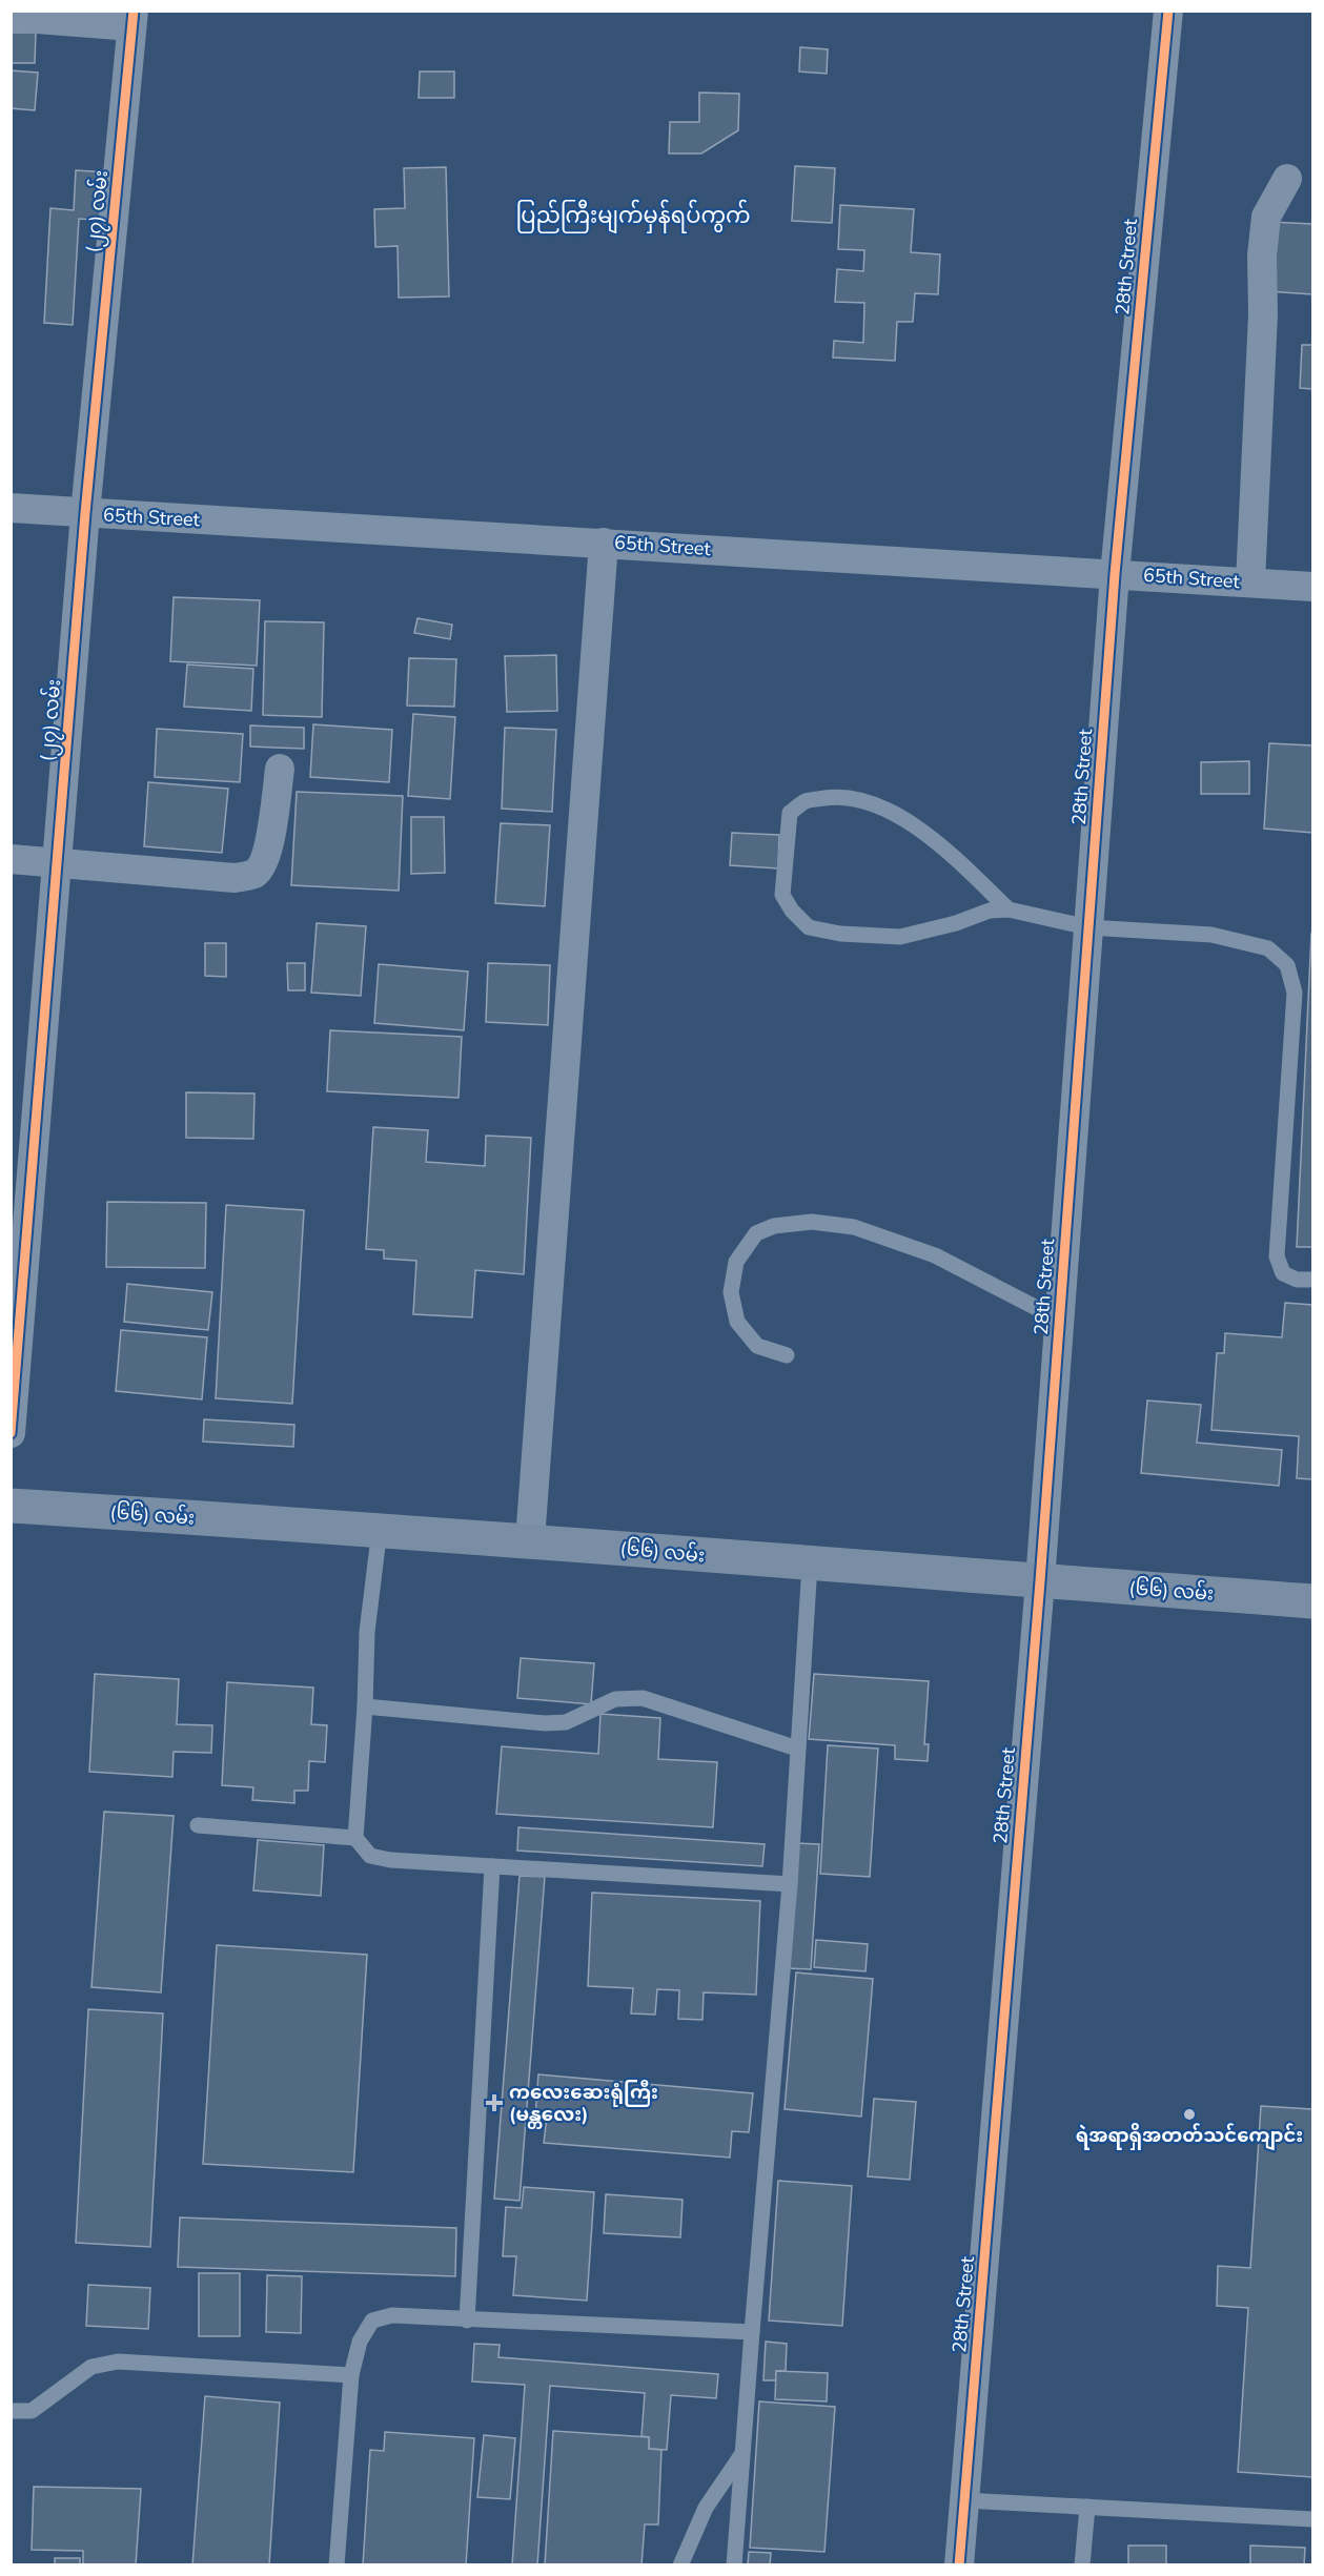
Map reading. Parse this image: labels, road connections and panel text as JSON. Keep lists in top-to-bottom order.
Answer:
{
  "streets": {
    "street": [
      "(၂၇) လမ်း",
      "28th Street",
      "65th Street",
      "(၆၆) လမ်း"
    ]
  },
  "crossings": [
    ["(၂၇) လမ်း", "65th Street"],
    ["28th Street", "65th Street"],
    ["28th Street", "(၆၆) လမ်း"]
  ],
  "districts": ["ပြည်ကြီးမျက်မှန်ရပ်ကွက်"],
  "places": {
    "health": ["ကလေးဆေးရုံကြီး (မန္တလေး)"],
    "other": ["ရဲအရာရှိအတတ်သင်ကျောင်း"]
  }
}
